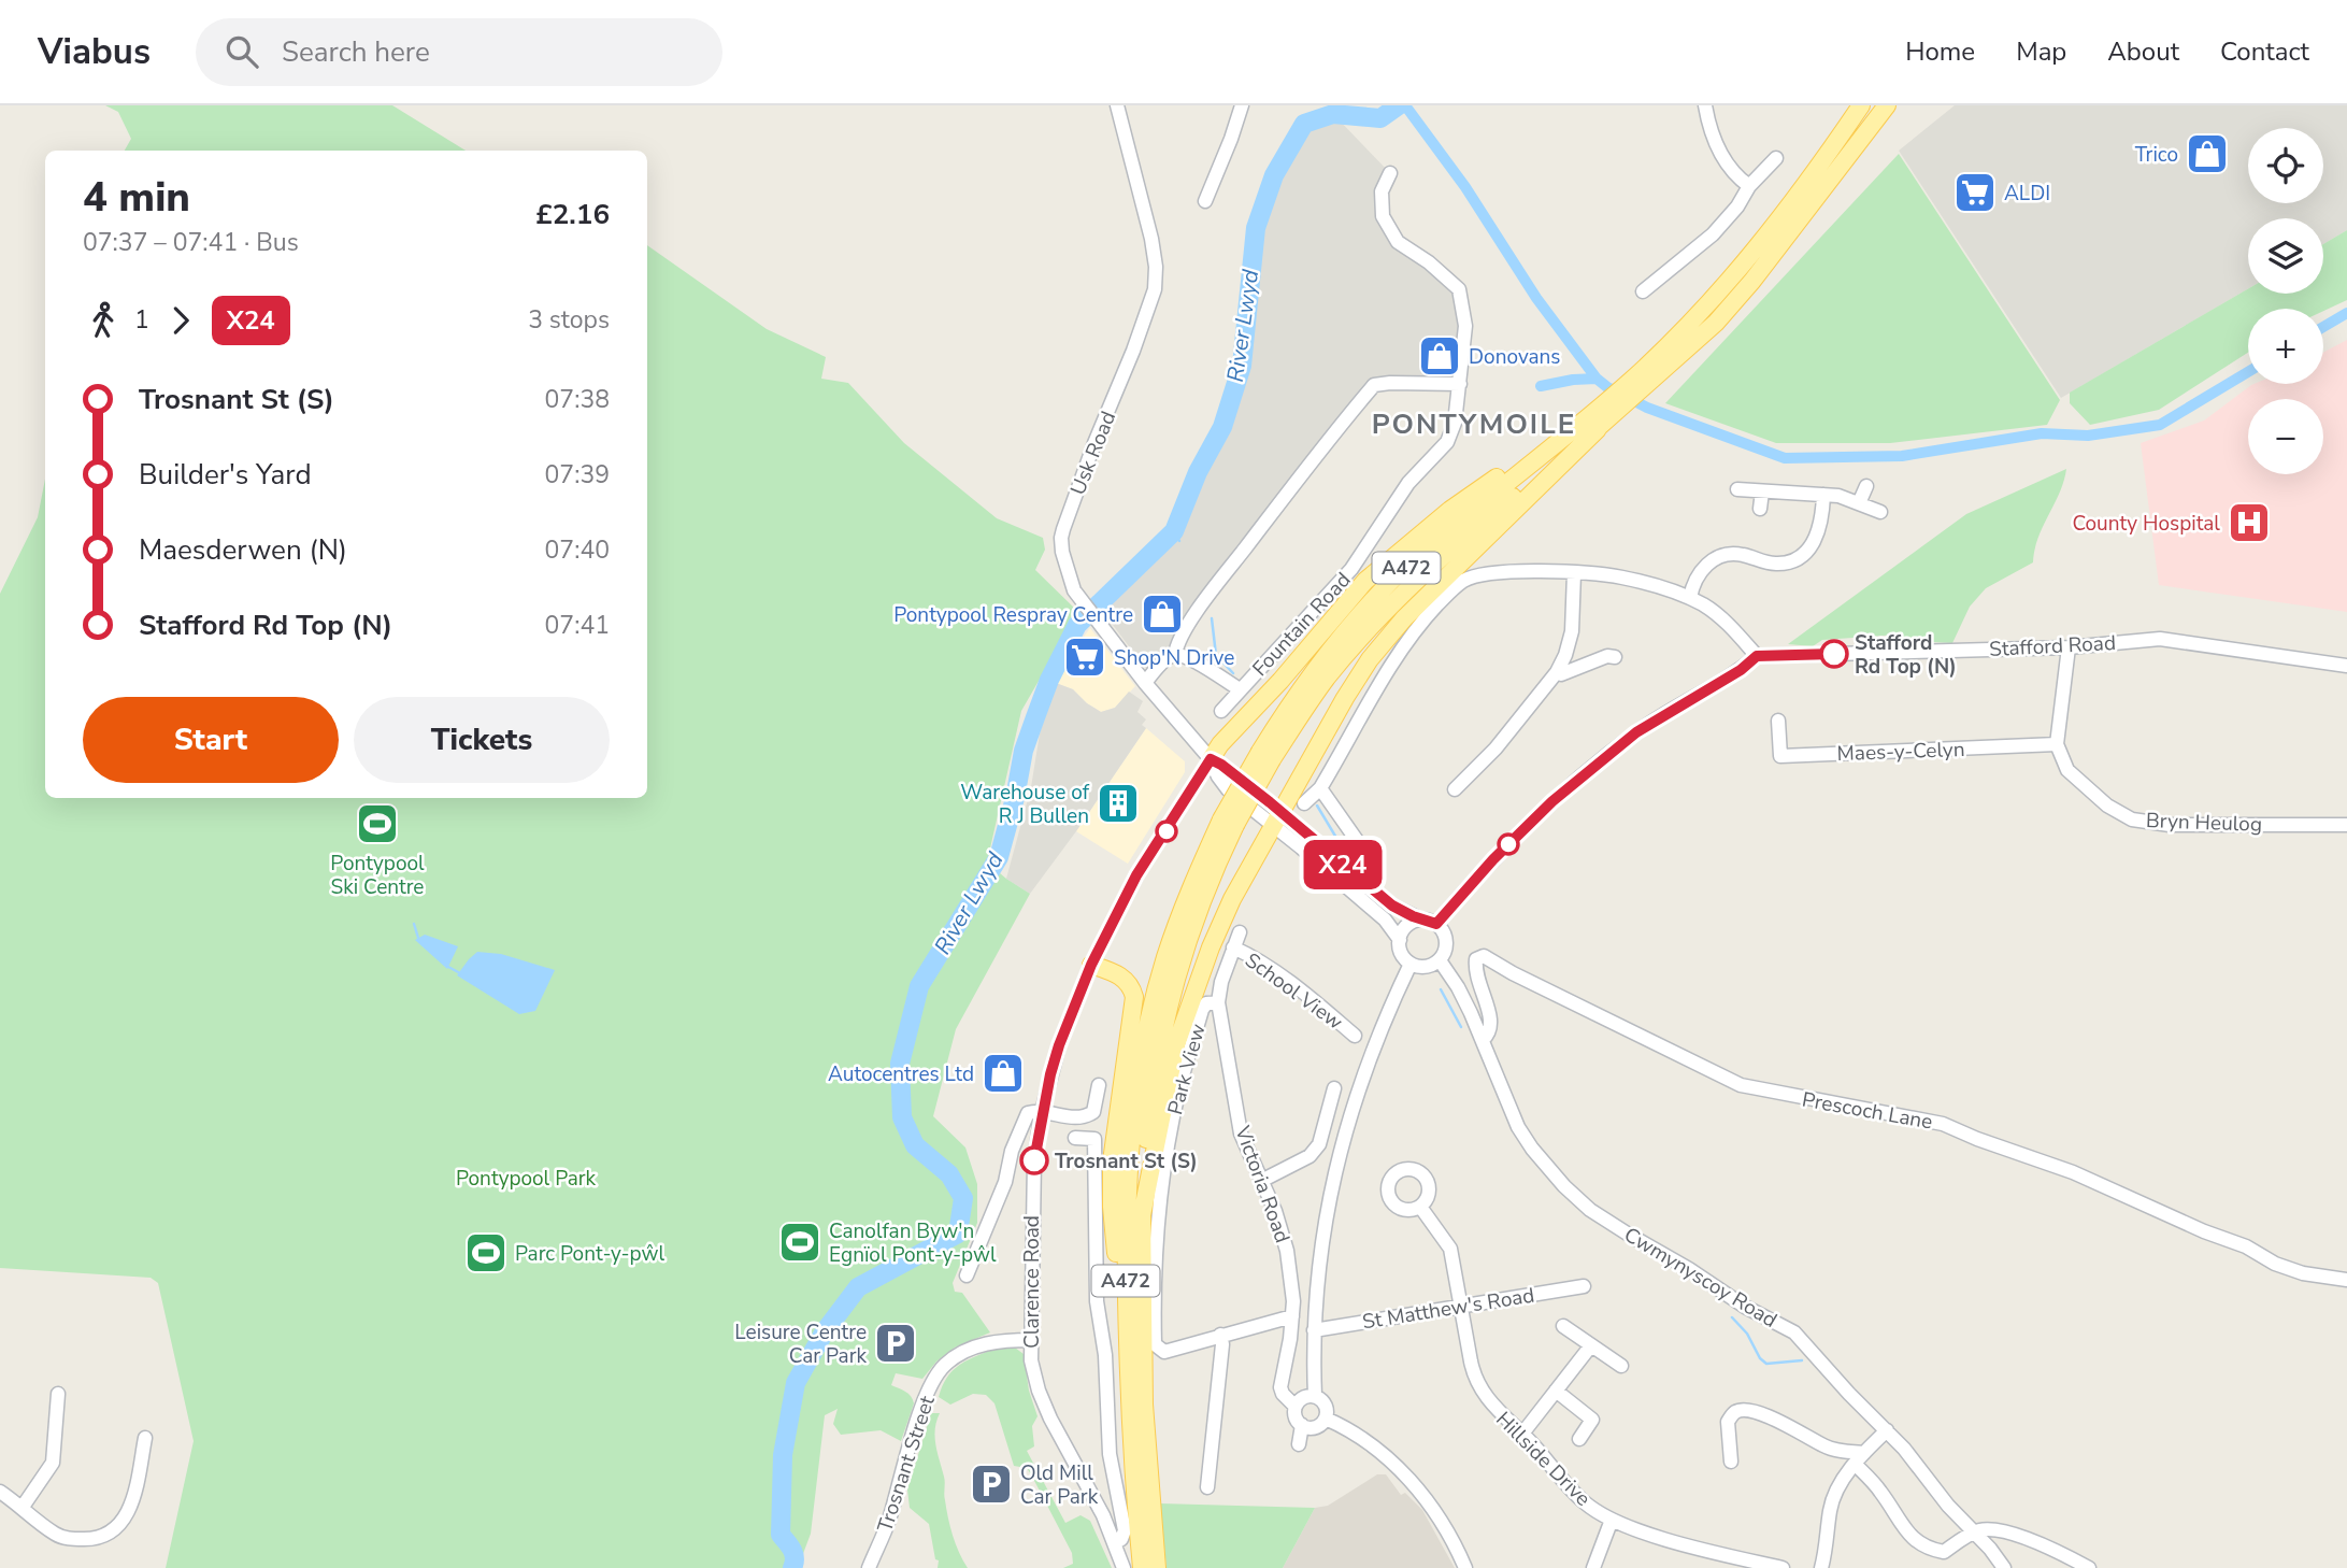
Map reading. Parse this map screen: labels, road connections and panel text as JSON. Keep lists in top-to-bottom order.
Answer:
{
  "streets": {
    "main road": ["A472"],
    "street": [
      "Usk Road",
      "Fountain Road",
      "Stafford Road",
      "Maes-y-Celyn",
      "Bryn Heulog",
      "School View",
      "Park View",
      "Prescoch Lane",
      "Victoria Road",
      "Cwmynyscoy Road",
      "Clarence Road",
      "St Matthew's Road",
      "Hillside Drive",
      "Trosnant Street"
    ]
  },
  "crossings": [
    ["Usk Road", "Clarence Road"],
    ["Maes-y-Celyn", "Bryn Heulog"],
    ["School View", "Park View"],
    ["Park View", "Victoria Road"],
    ["Prescoch Lane", "Cwmynyscoy Road"],
    ["Clarence Road", "Trosnant Street"],
    ["St Matthew's Road", "Hillside Drive"]
  ],
  "districts": ["PONTYMOILE"],
  "water": ["River Lwyd"],
  "parks": ["Pontypool Park"],
  "places": {
    "shop": [
      "Trico",
      "Donovans",
      "Pontypool Respray Centre",
      "Autocentres Ltd"
    ],
    "supermarket": ["ALDI", "Shop'N Drive"],
    "hospital": ["County Hospital"],
    "other": ["Stafford Rd Top (N)", "Trosnant St (S)"],
    "building": ["Warehouse of R J Bullen"],
    "sports": ["Pontypool Ski Centre", "Canolfan Byw'n Egnïol Pont-y-pŵl", "Parc Pont-y-pŵl"],
    "parking": ["Leisure Centre Car Park", "Old Mill Car Park"]
  },
  "lines": ["bus line X24"],
  "page": {
    "header": "Viabus",
    "search": "Search here",
    "nav": [
      "Home",
      "Map",
      "About",
      "Contact"
    ],
    "on_map": "X24",
    "map_buttons": ["+", "−"],
    "heading": ["4 min", "07:37 – 07:41 · Bus", "£2.16"],
    "legs": ["1", "X24", "3 stops"],
    "list": [
      {
        "name": "Trosnant St (S)",
        "value": "07:38"
      },
      {
        "name": "Builder's Yard",
        "value": "07:39"
      },
      {
        "name": "Maesderwen (N)",
        "value": "07:40"
      },
      {
        "name": "Stafford Rd Top (N)",
        "value": "07:41"
      }
    ],
    "buttons": ["Start", "Tickets"]
  }
}
